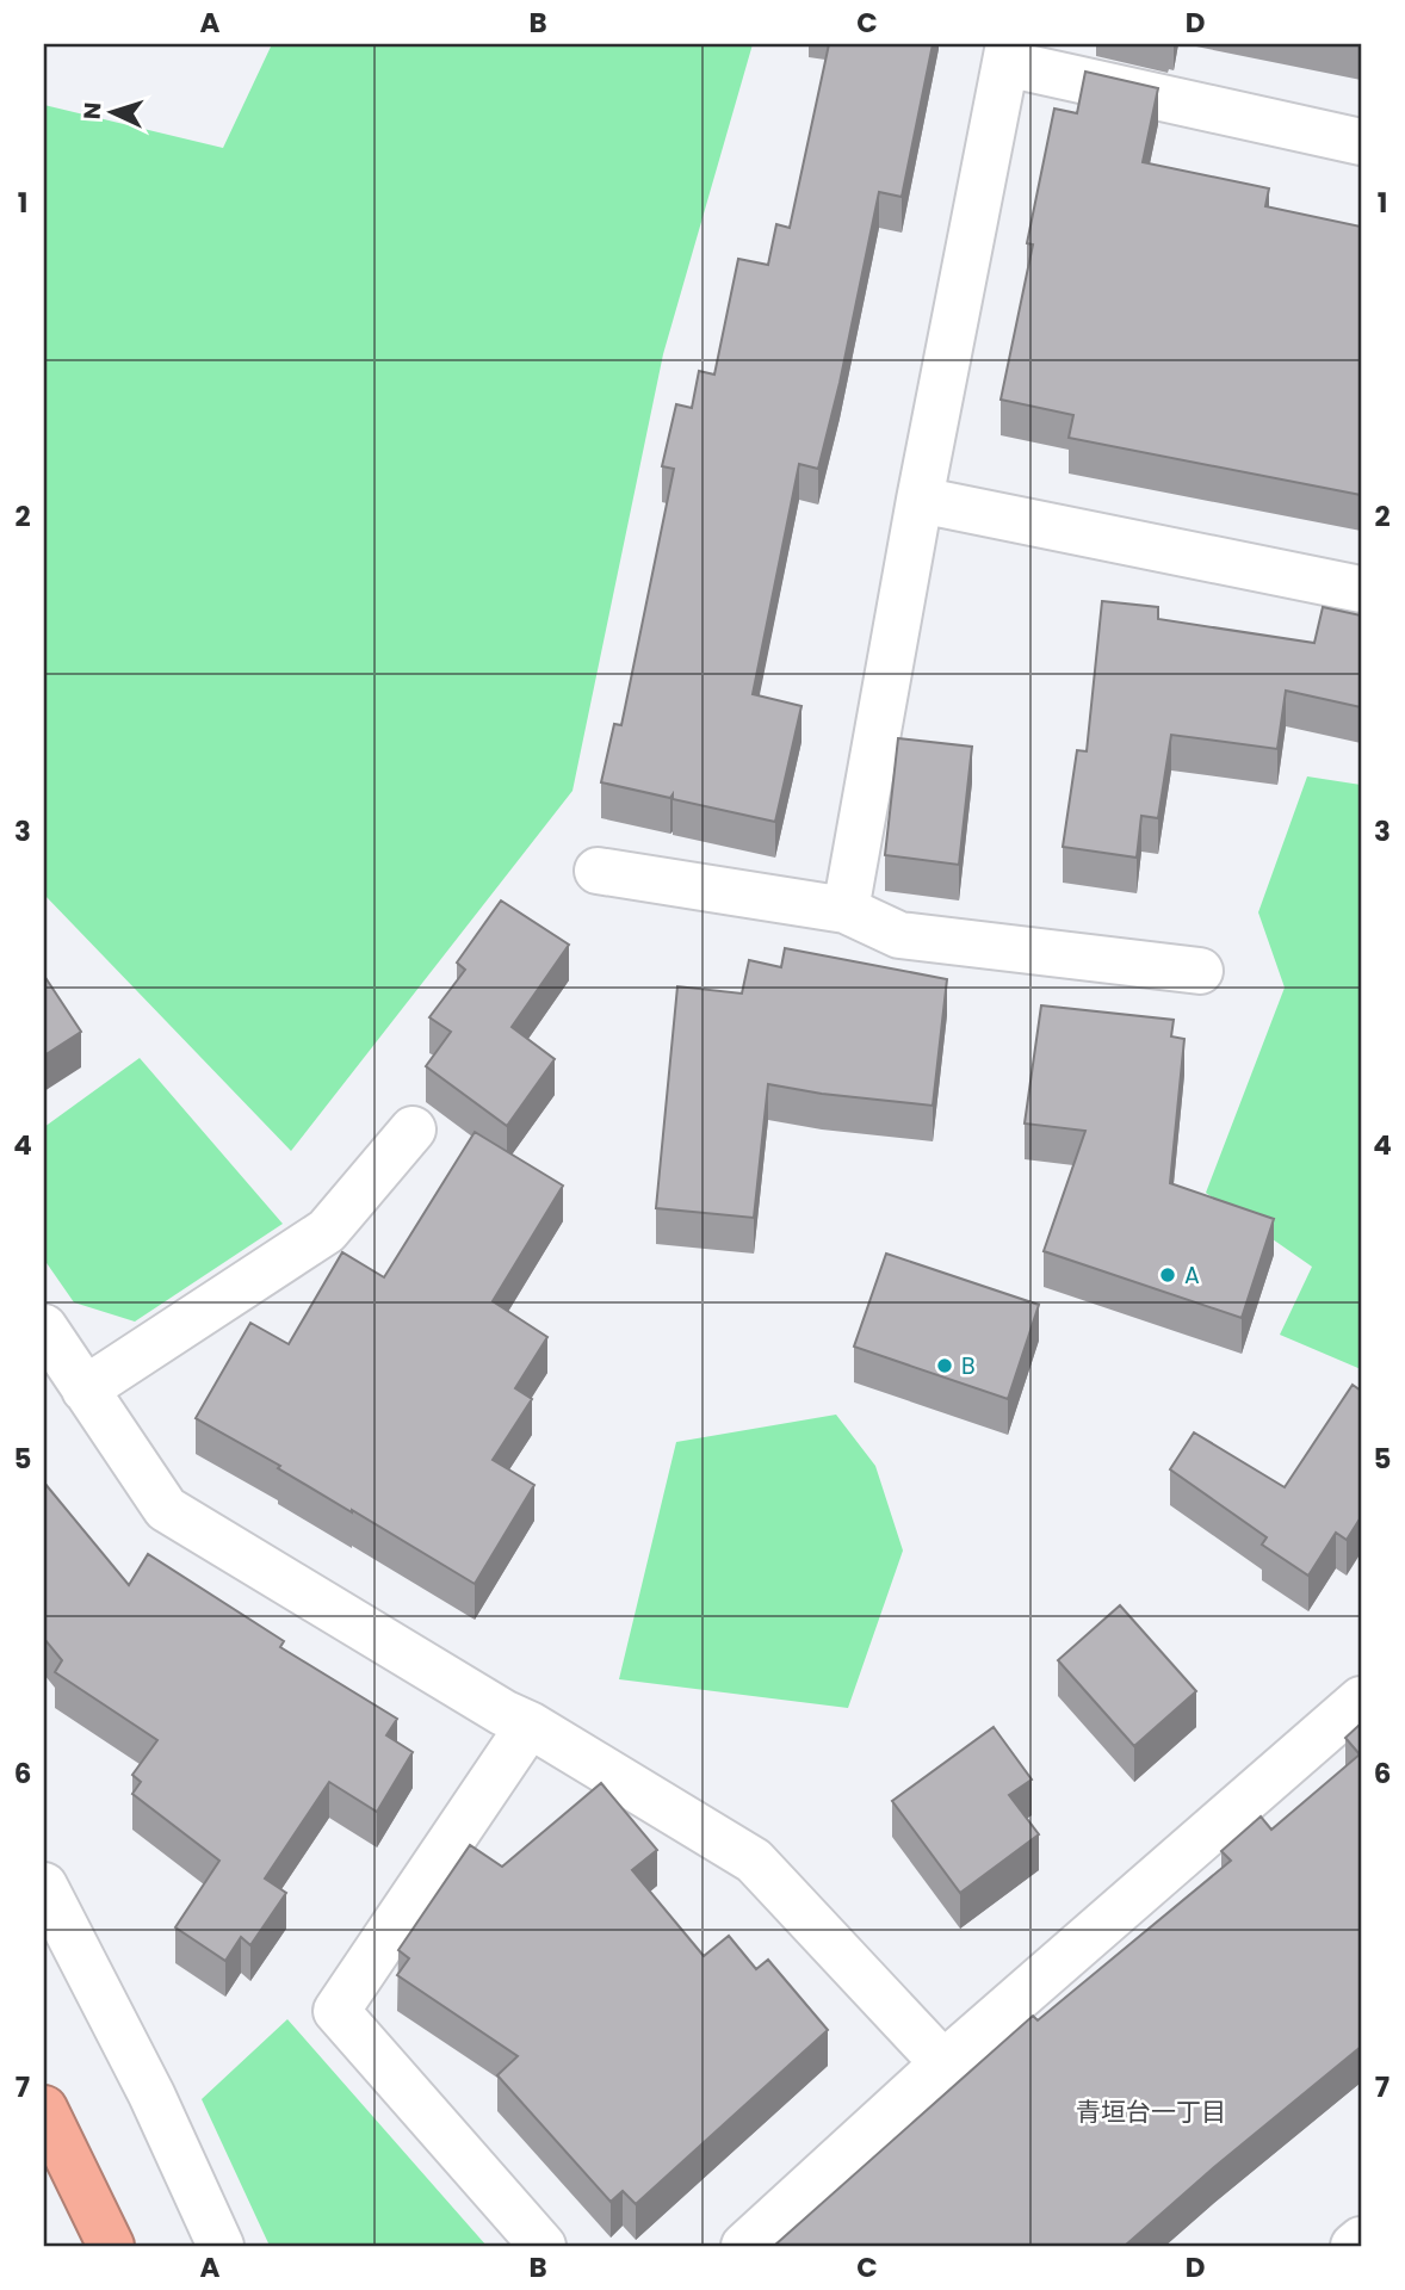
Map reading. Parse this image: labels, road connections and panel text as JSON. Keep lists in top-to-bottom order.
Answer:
{
  "districts": ["青垣台一丁目"],
  "places": ["A", "B"],
  "north": "left",
  "grid": {
    "columns": [
      "A",
      "B",
      "C",
      "D"
    ],
    "rows": [
      "1",
      "2",
      "3",
      "4",
      "5",
      "6",
      "7"
    ]
  }
}
